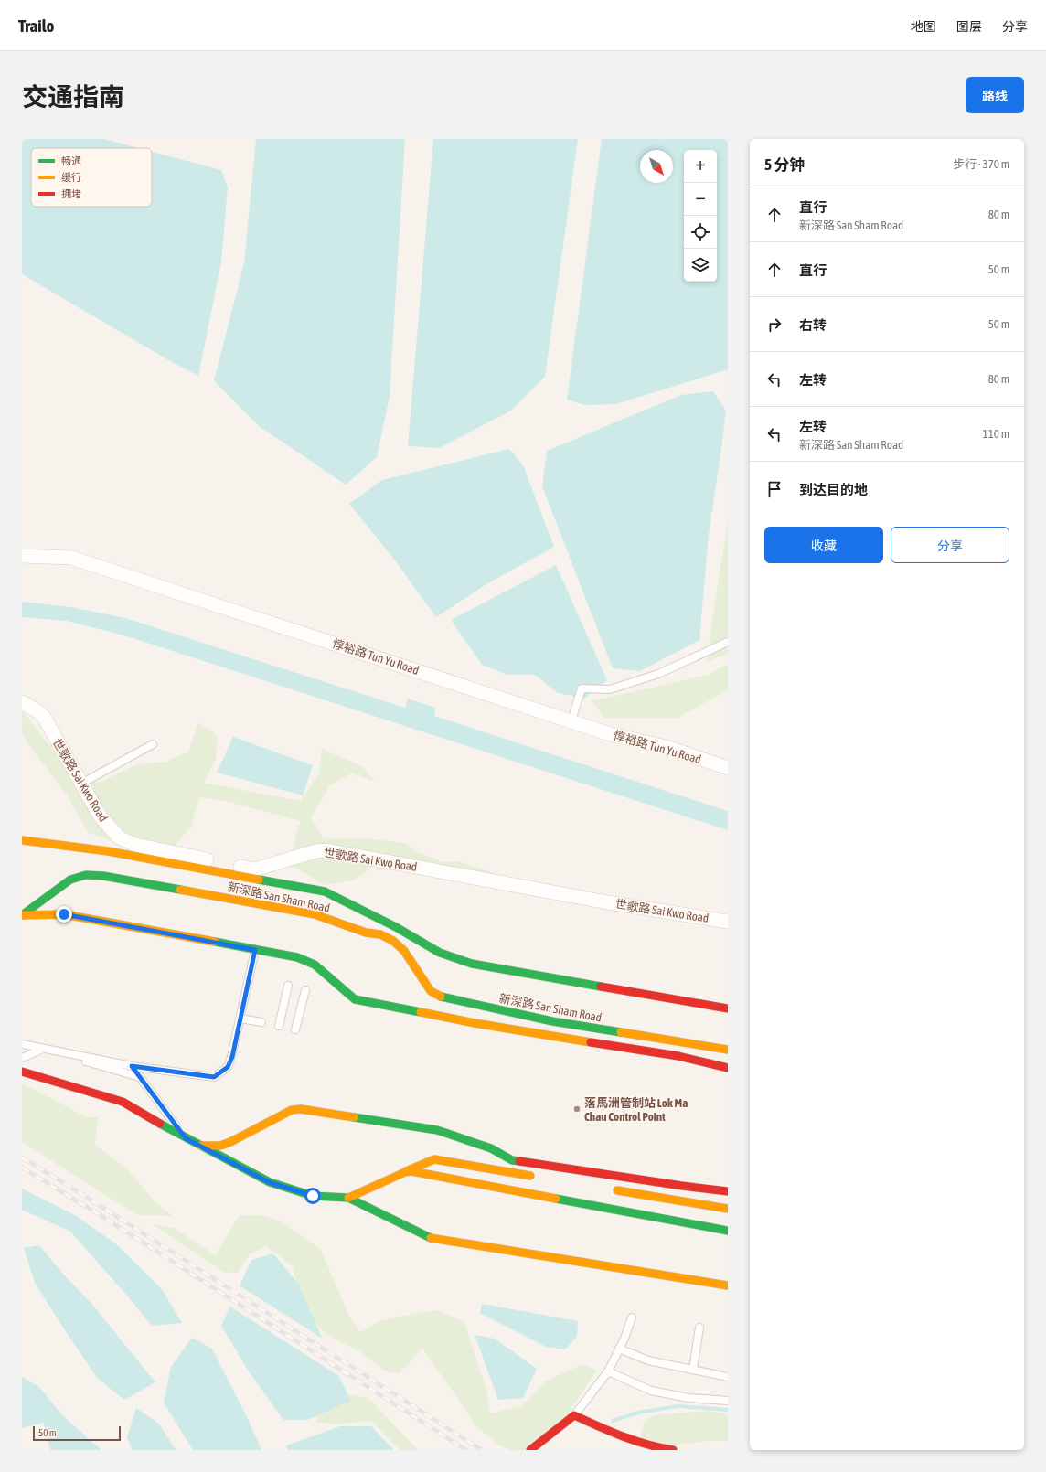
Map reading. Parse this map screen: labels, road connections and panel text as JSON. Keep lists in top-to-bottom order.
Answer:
{
  "streets": {
    "main road": ["新深路 San Sham Road"],
    "street": ["惇裕路 Tun Yu Road", "世歌路 Sai Kwo Road"]
  },
  "places": ["落馬洲管制站 Lok Ma Chau Control Point"],
  "legend": ["畅通", "缓行", "拥堵"],
  "scale_bar": "50 m",
  "north": "bottom right",
  "page": {
    "header": "Trailo",
    "nav": ["地图", "图层", "分享"],
    "title": "交通指南",
    "buttons": [
      "路线",
      ["收藏", "分享"]
    ],
    "heading": ["5 分钟", "步行 · 370 m"],
    "map_buttons": ["+", "−"],
    "list": [
      ["直行", "新深路 San Sham Road", "80 m"],
      ["直行", "50 m"],
      ["右转", "50 m"],
      ["左转", "80 m"],
      ["左转", "新深路 San Sham Road", "110 m"],
      "到达目的地"
    ],
    "scale": "50 m"
  }
}
